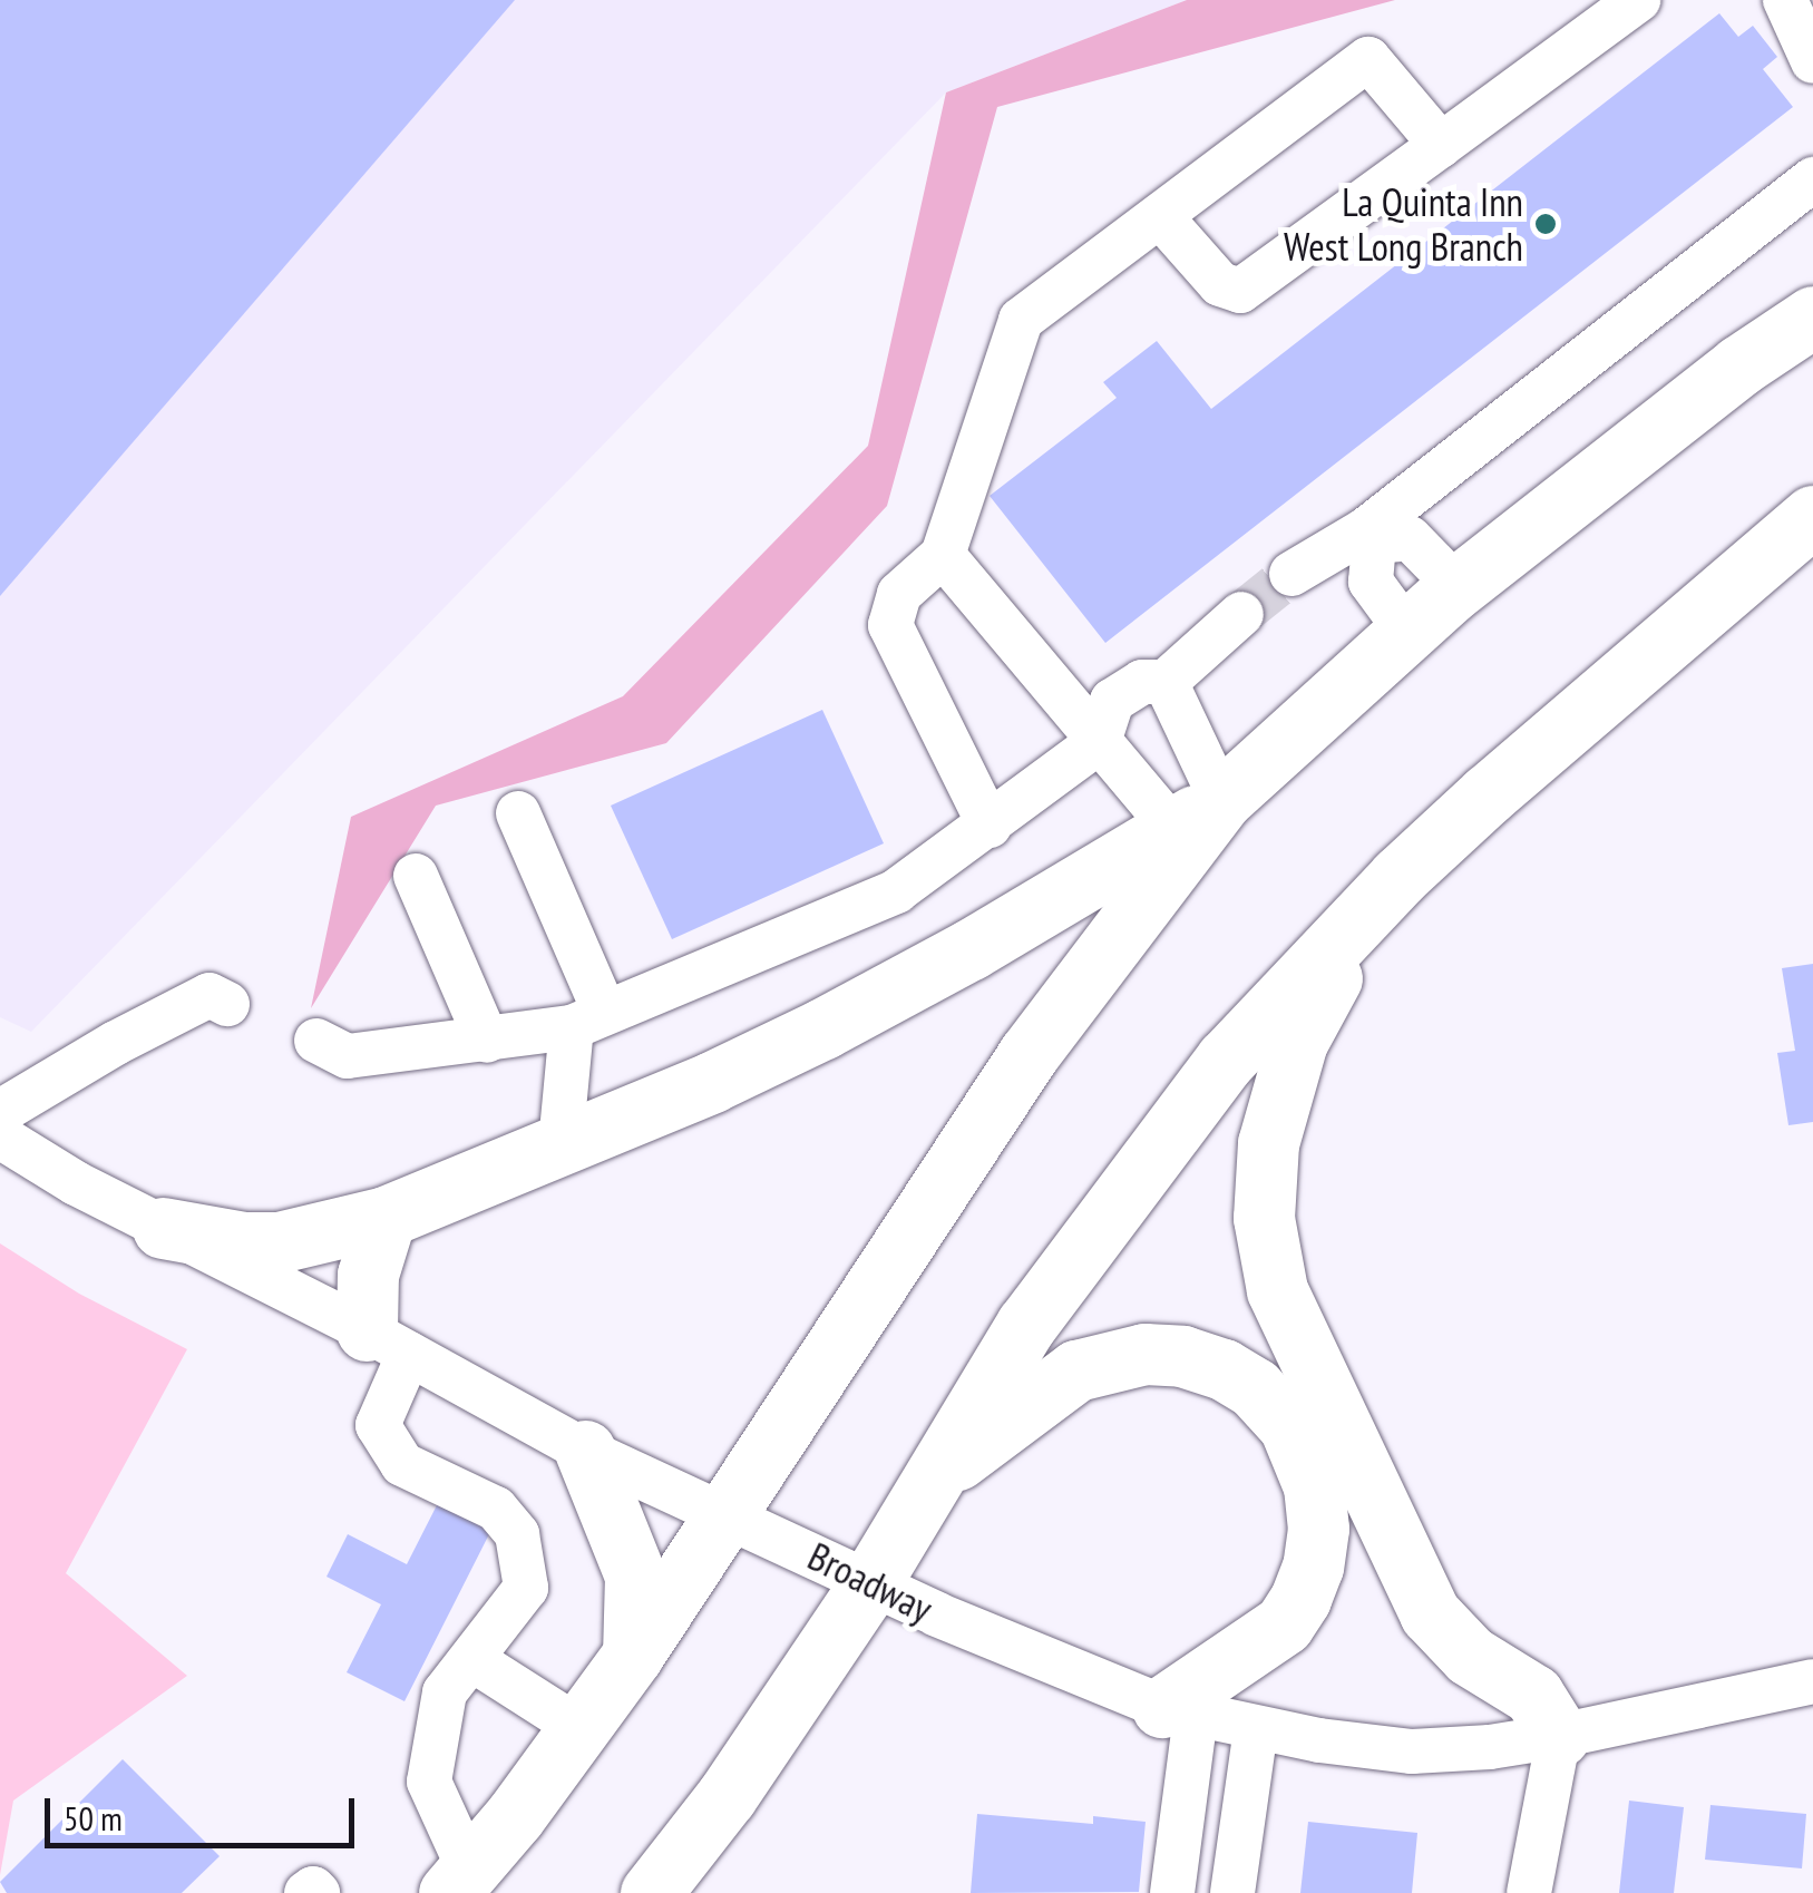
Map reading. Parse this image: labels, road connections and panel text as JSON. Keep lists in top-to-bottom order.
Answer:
{
  "streets": {
    "street": ["Broadway"]
  },
  "places": ["La Quinta Inn West Long Branch"],
  "scale_bar": "50 m"
}
